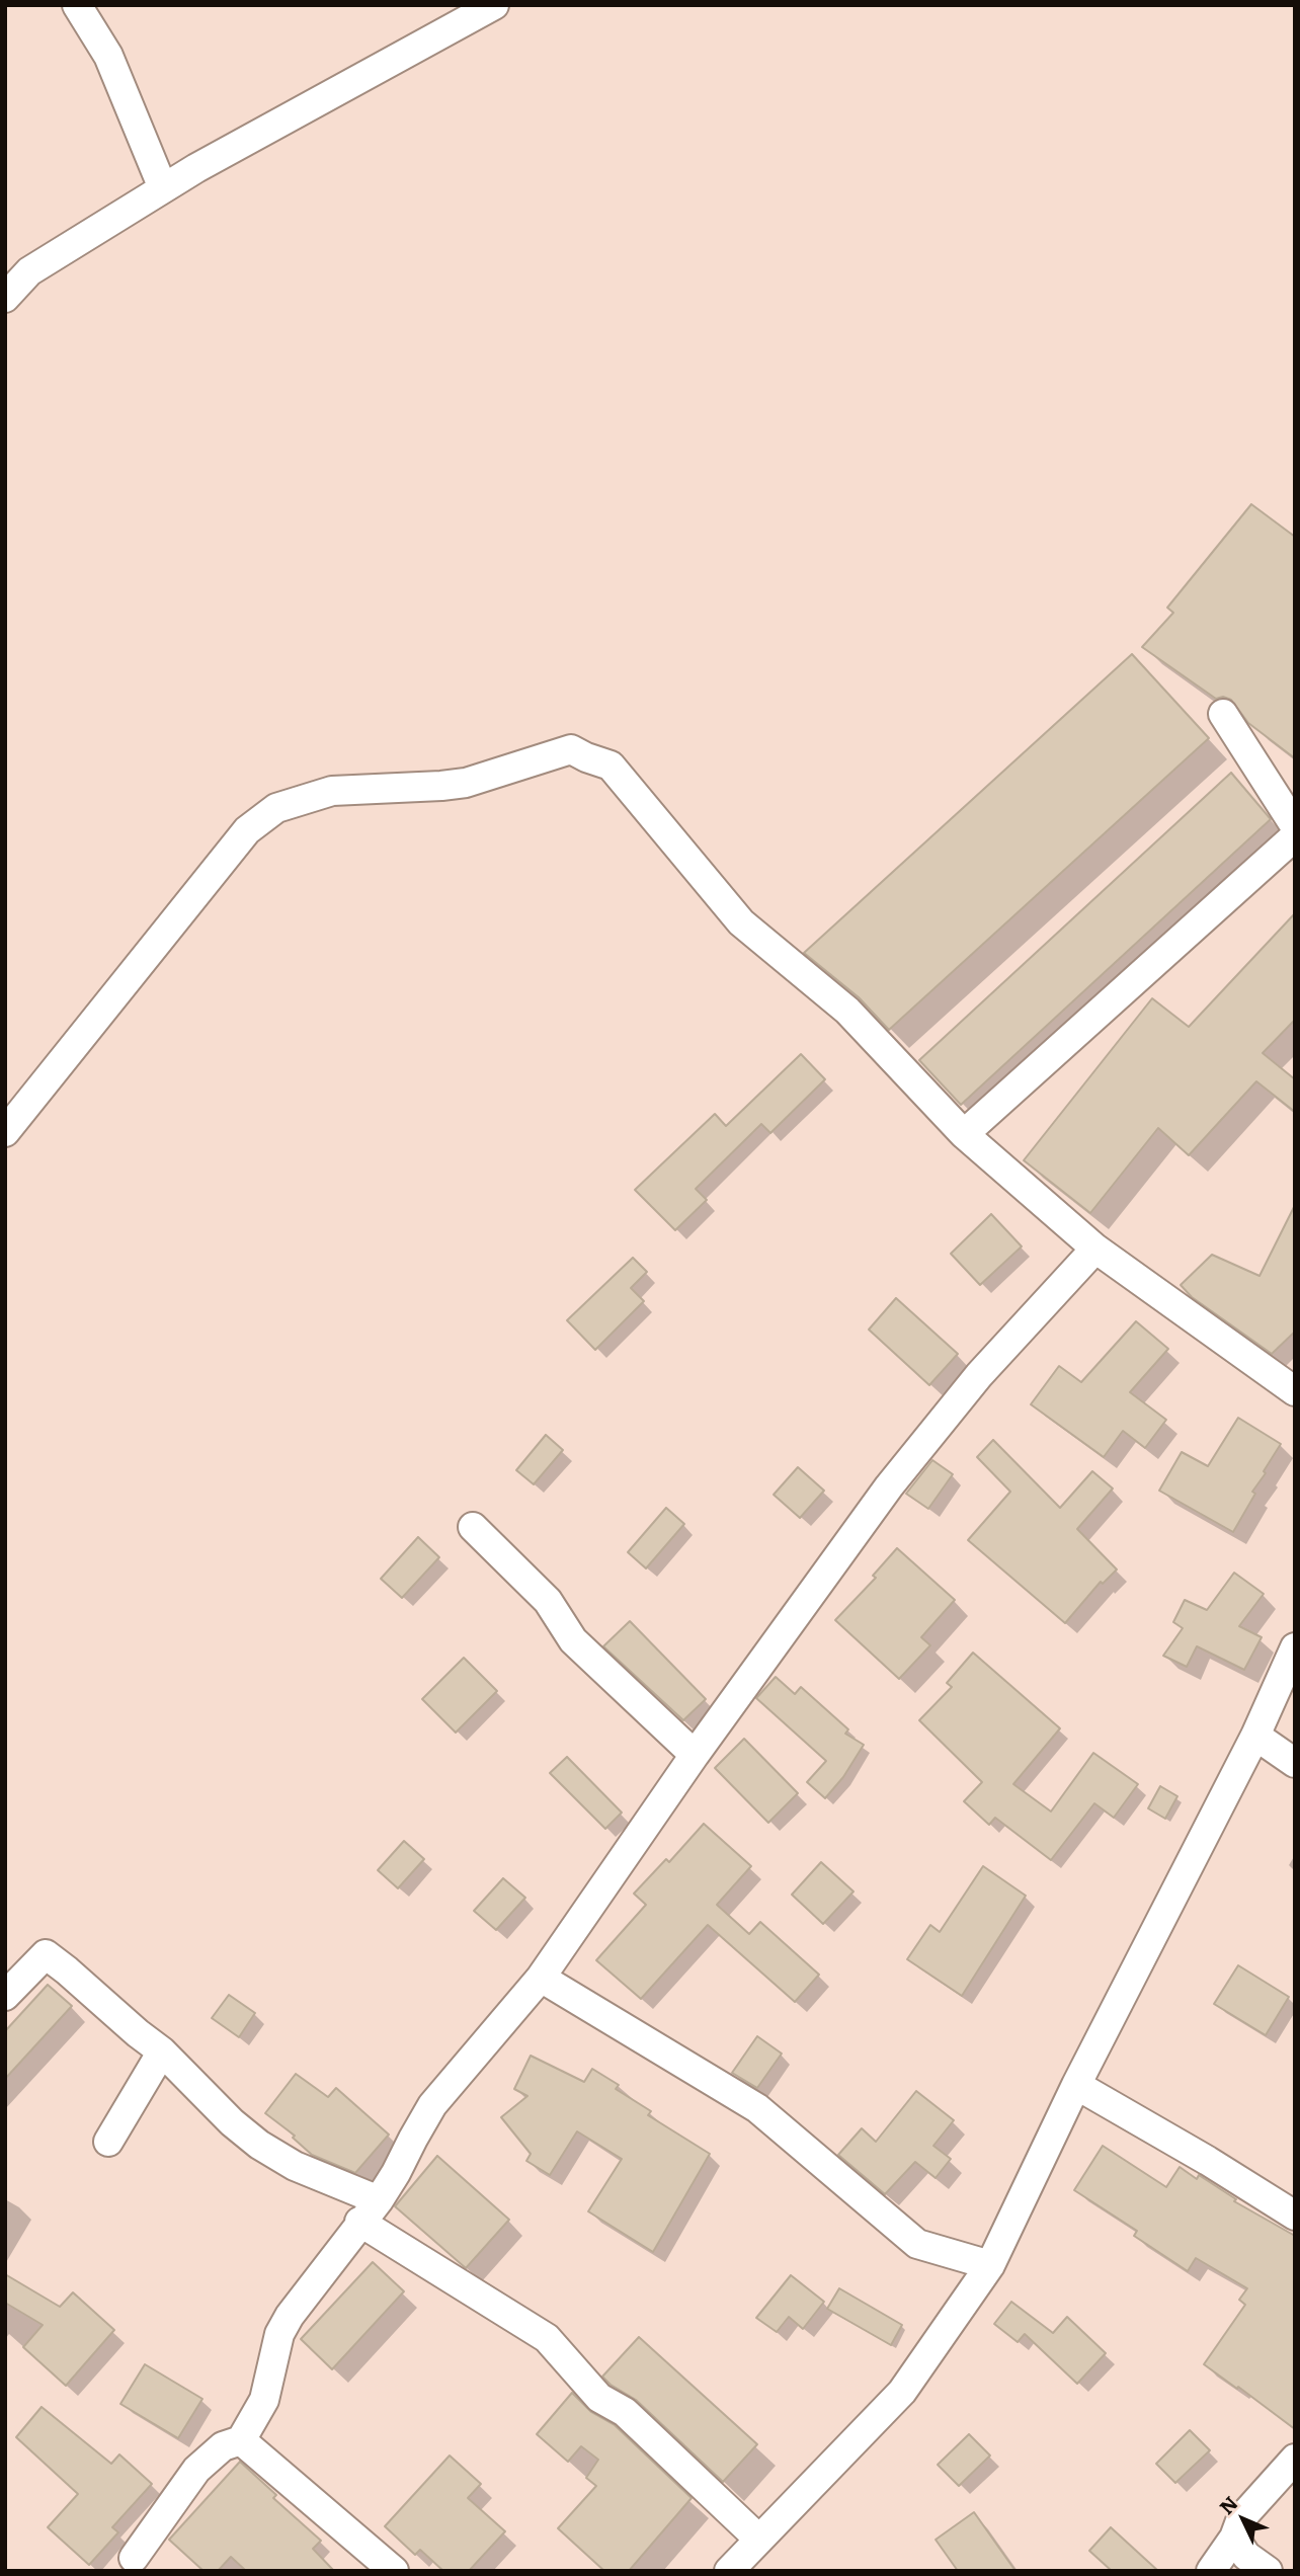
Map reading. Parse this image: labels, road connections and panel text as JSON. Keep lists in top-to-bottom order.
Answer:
{
  "north": "top left"
}
